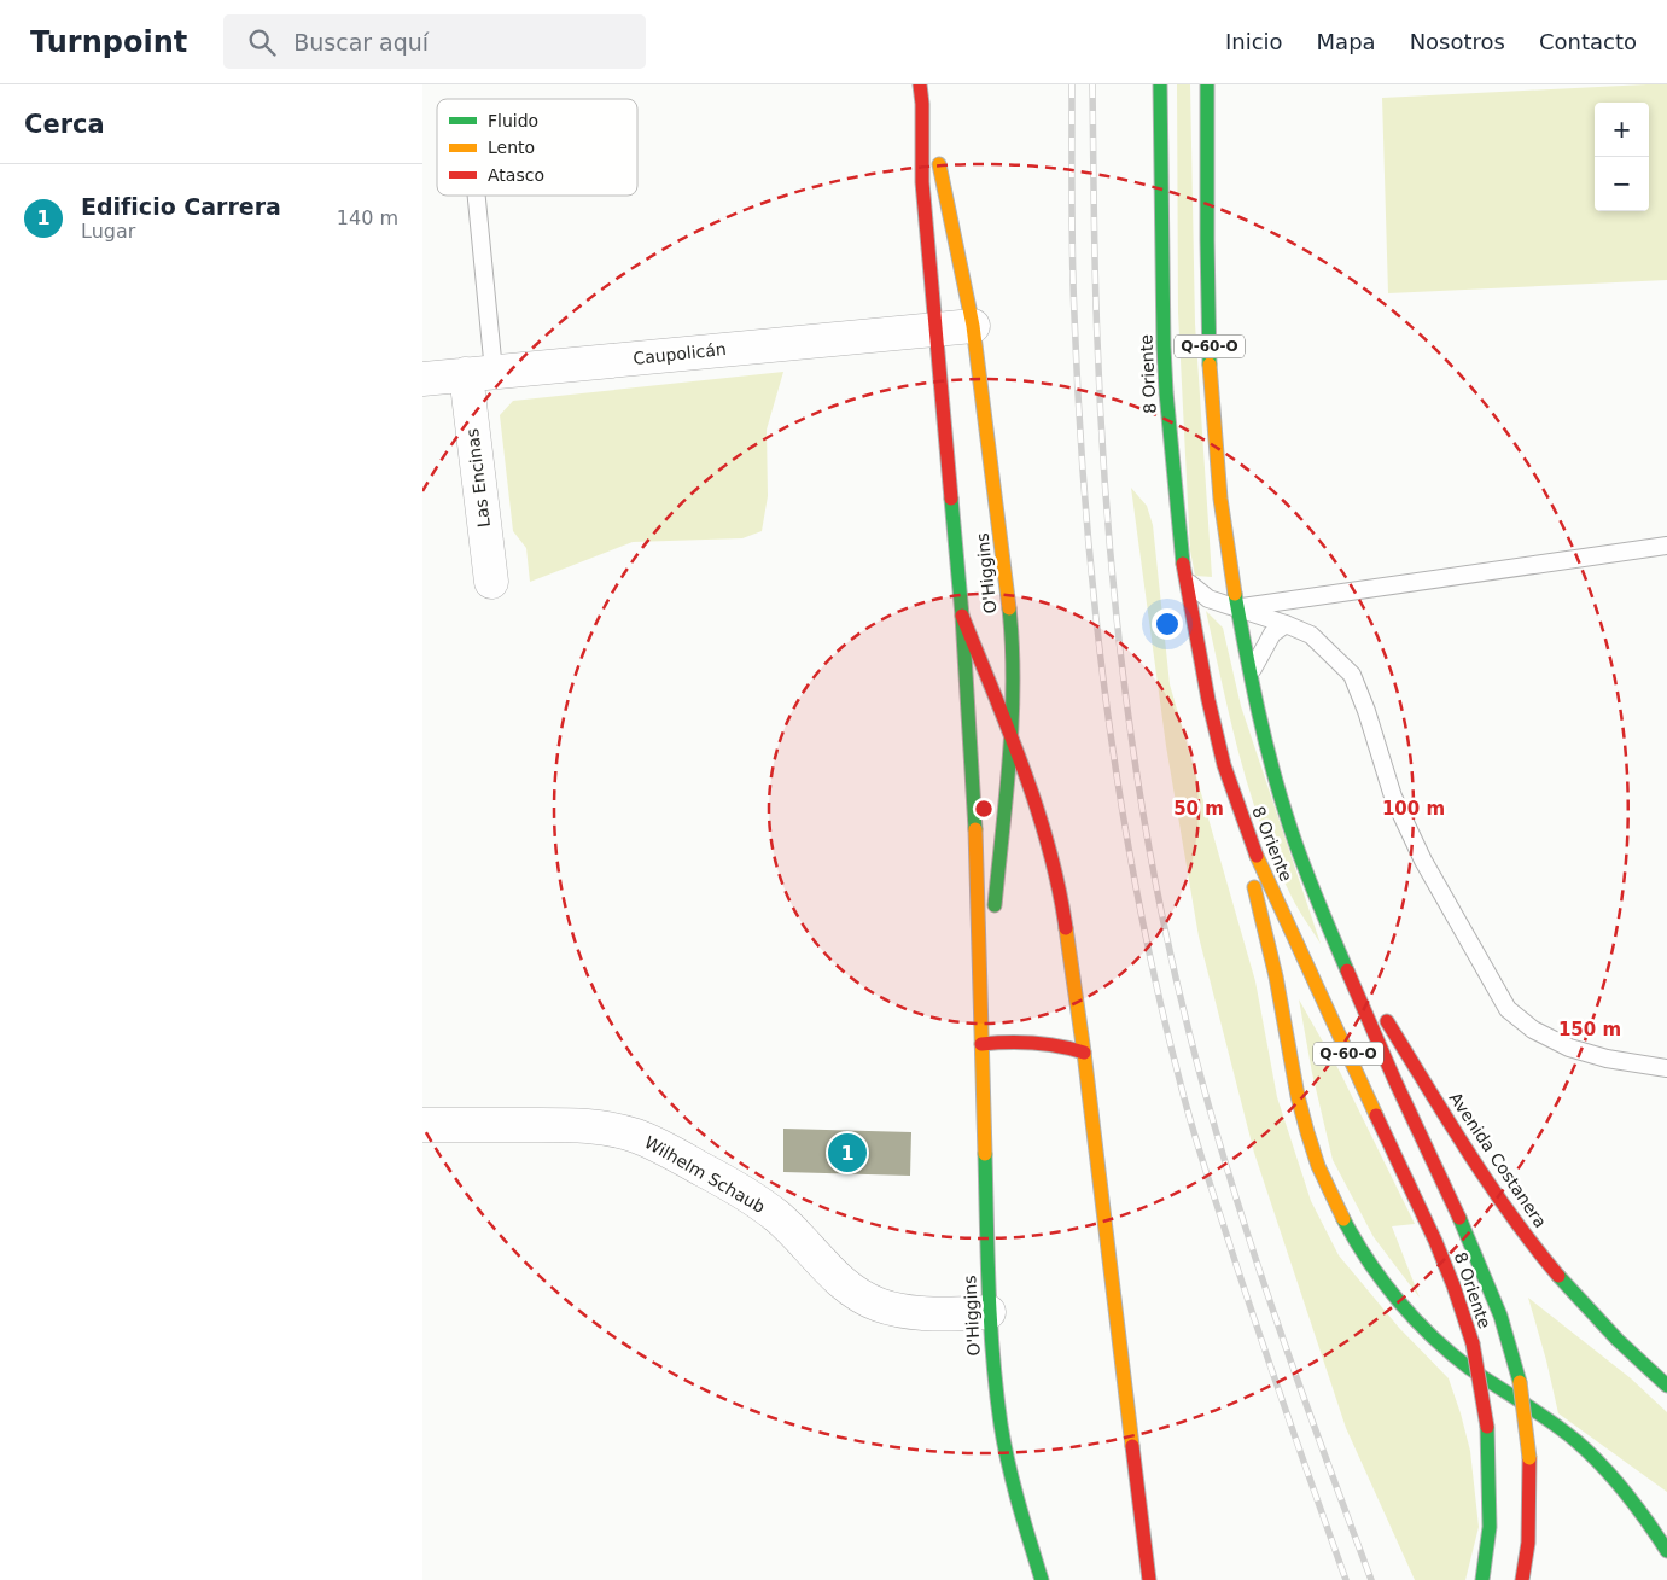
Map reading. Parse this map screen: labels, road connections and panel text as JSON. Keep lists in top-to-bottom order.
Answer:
{
  "streets": {
    "main road": [
      "Q-60-O",
      "8 Oriente",
      "O'Higgins",
      "Avenida Costanera"
    ],
    "street": ["Caupolicán", "Las Encinas", "Wilhelm Schaub"]
  },
  "crossings": [
    ["Caupolicán", "Las Encinas"],
    ["Caupolicán", "O'Higgins"],
    ["8 Oriente", "Avenida Costanera"],
    ["O'Higgins", "Wilhelm Schaub"]
  ],
  "legend": ["Fluido", "Lento", "Atasco"],
  "page": {
    "header": "Turnpoint",
    "search": "Buscar aquí",
    "nav": [
      "Inicio",
      "Mapa",
      "Nosotros",
      "Contacto"
    ],
    "heading": "Cerca",
    "map_buttons": ["+", "−"],
    "list": [
      {
        "mark": "1",
        "name": "Edificio Carrera",
        "note": "Lugar",
        "value": "140 m"
      }
    ],
    "pins": "1"
  },
  "rings": ["50 m", "100 m", "150 m"]
}
